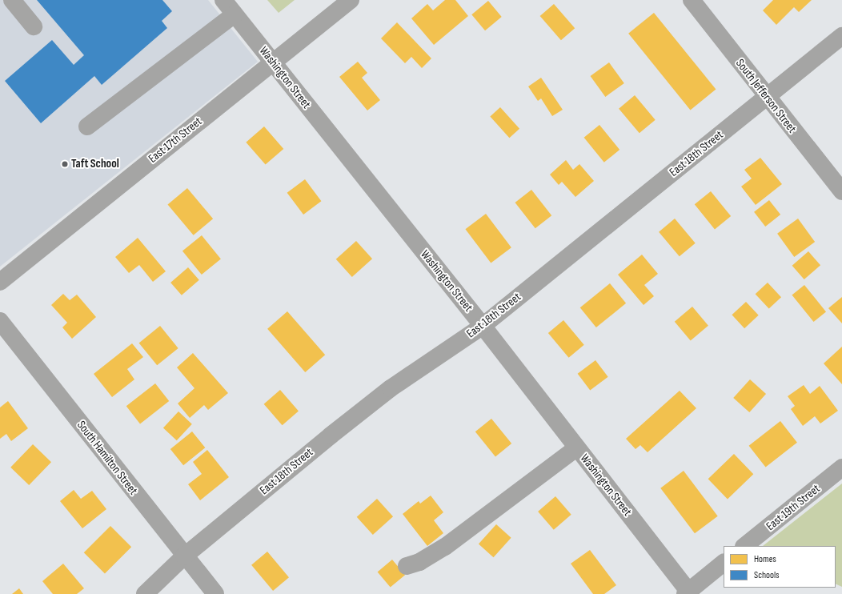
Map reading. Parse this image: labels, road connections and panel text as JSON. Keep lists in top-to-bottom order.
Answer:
{
  "streets": {
    "street": [
      "Washington Street",
      "South Jefferson Street",
      "East 17th Street",
      "East 18th Street",
      "South Hamilton Street",
      "East 19th Street"
    ]
  },
  "crossings": [
    ["Washington Street", "East 17th Street"],
    ["Washington Street", "East 18th Street"],
    ["South Jefferson Street", "East 18th Street"],
    ["East 18th Street", "South Hamilton Street"]
  ],
  "places": ["Taft School"],
  "legend": ["Homes", "Schools"]
}
